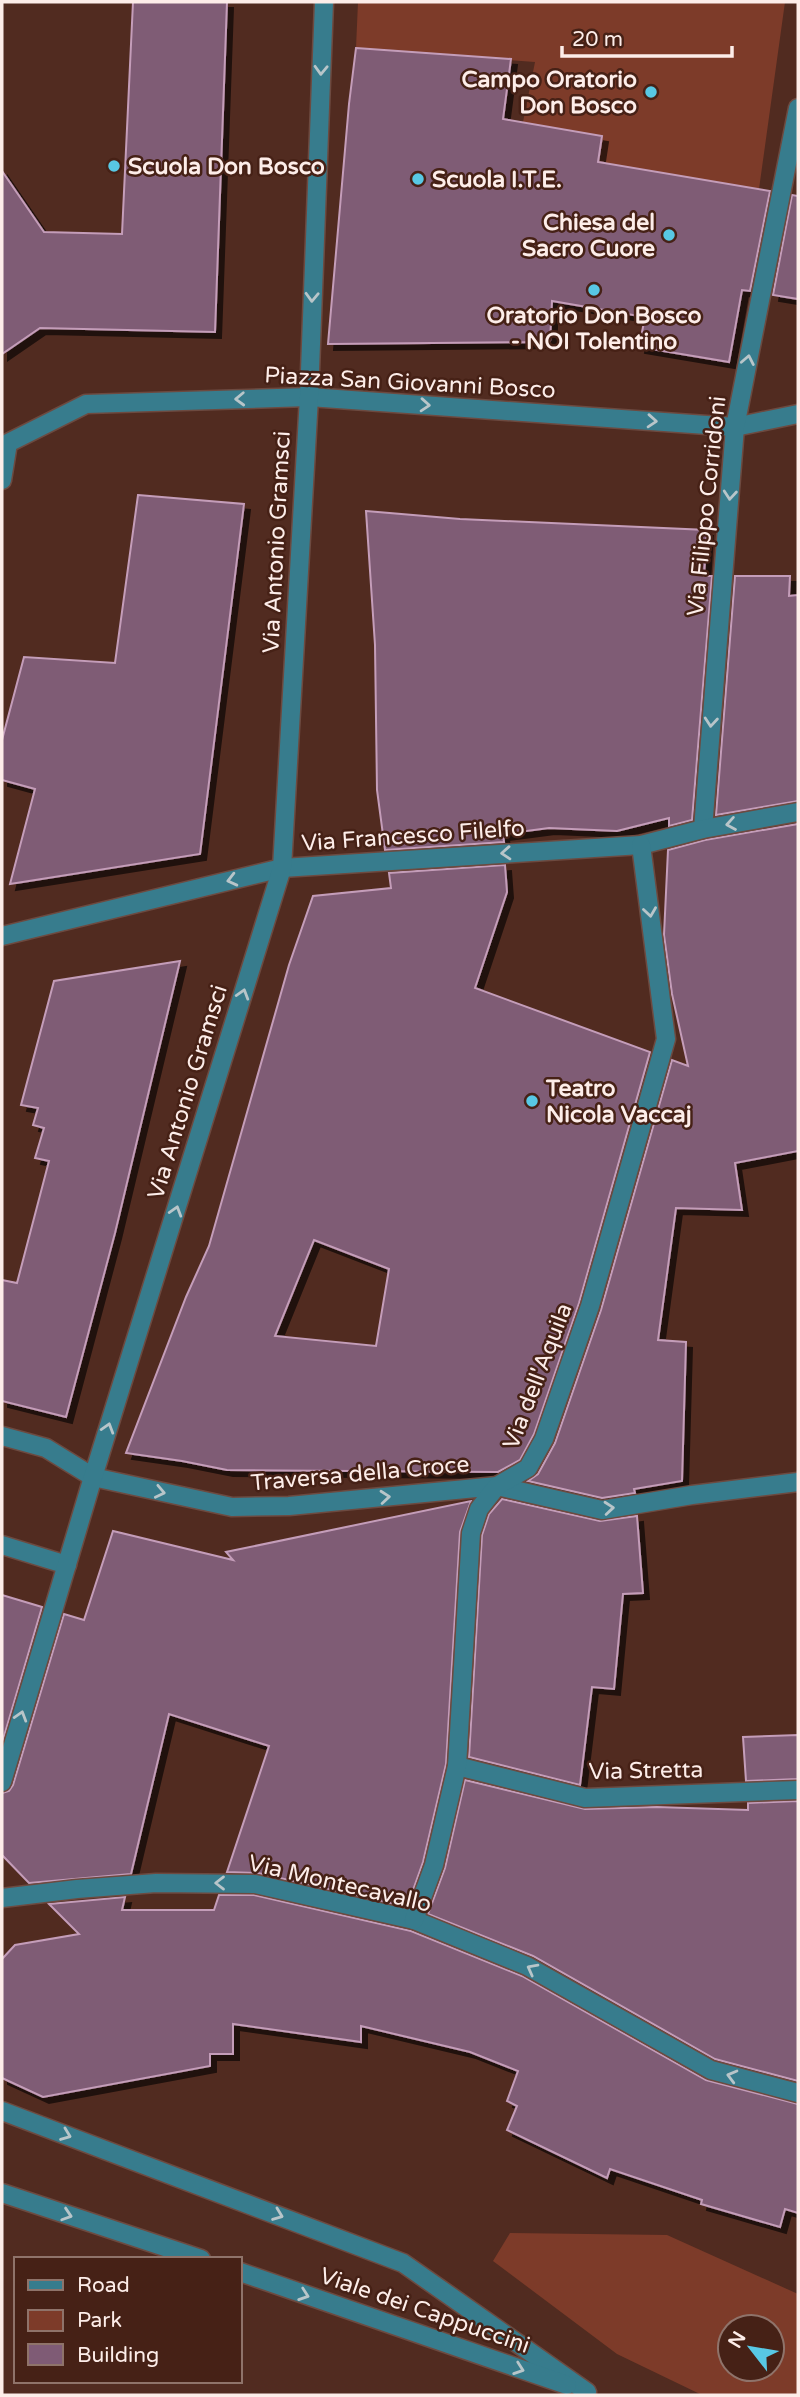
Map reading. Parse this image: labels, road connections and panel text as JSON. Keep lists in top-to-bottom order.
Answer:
{
  "streets": {
    "street": [
      "Piazza San Giovanni Bosco",
      "Via Filippo Corridoni",
      "Via Antonio Gramsci",
      "Via Francesco Filelfo",
      "Via dell'Aquila",
      "Traversa della Croce",
      "Via Stretta",
      "Via Montecavallo",
      "Viale dei Cappuccini"
    ]
  },
  "crossings": [
    ["Piazza San Giovanni Bosco", "Via Filippo Corridoni"],
    ["Piazza San Giovanni Bosco", "Via Antonio Gramsci"],
    ["Via Filippo Corridoni", "Via Francesco Filelfo"],
    ["Via Antonio Gramsci", "Via Francesco Filelfo"],
    ["Via Antonio Gramsci", "Traversa della Croce"],
    ["Via Francesco Filelfo", "Via dell'Aquila"],
    ["Via dell'Aquila", "Traversa della Croce"],
    ["Via dell'Aquila", "Via Stretta"],
    ["Via dell'Aquila", "Via Montecavallo"]
  ],
  "one_way": [
    "Via Francesco Filelfo",
    "Via dell'Aquila",
    "Traversa della Croce",
    "Via Montecavallo"
  ],
  "places": [
    "Campo Oratorio Don Bosco",
    "Scuola Don Bosco",
    "Scuola I.T.E.",
    "Chiesa del Sacro Cuore",
    "Oratorio Don Bosco - NOI Tolentino",
    "Teatro Nicola Vaccaj"
  ],
  "legend": ["Road", "Park", "Building"],
  "scale_bar": "20 m",
  "north": "top left"
}
